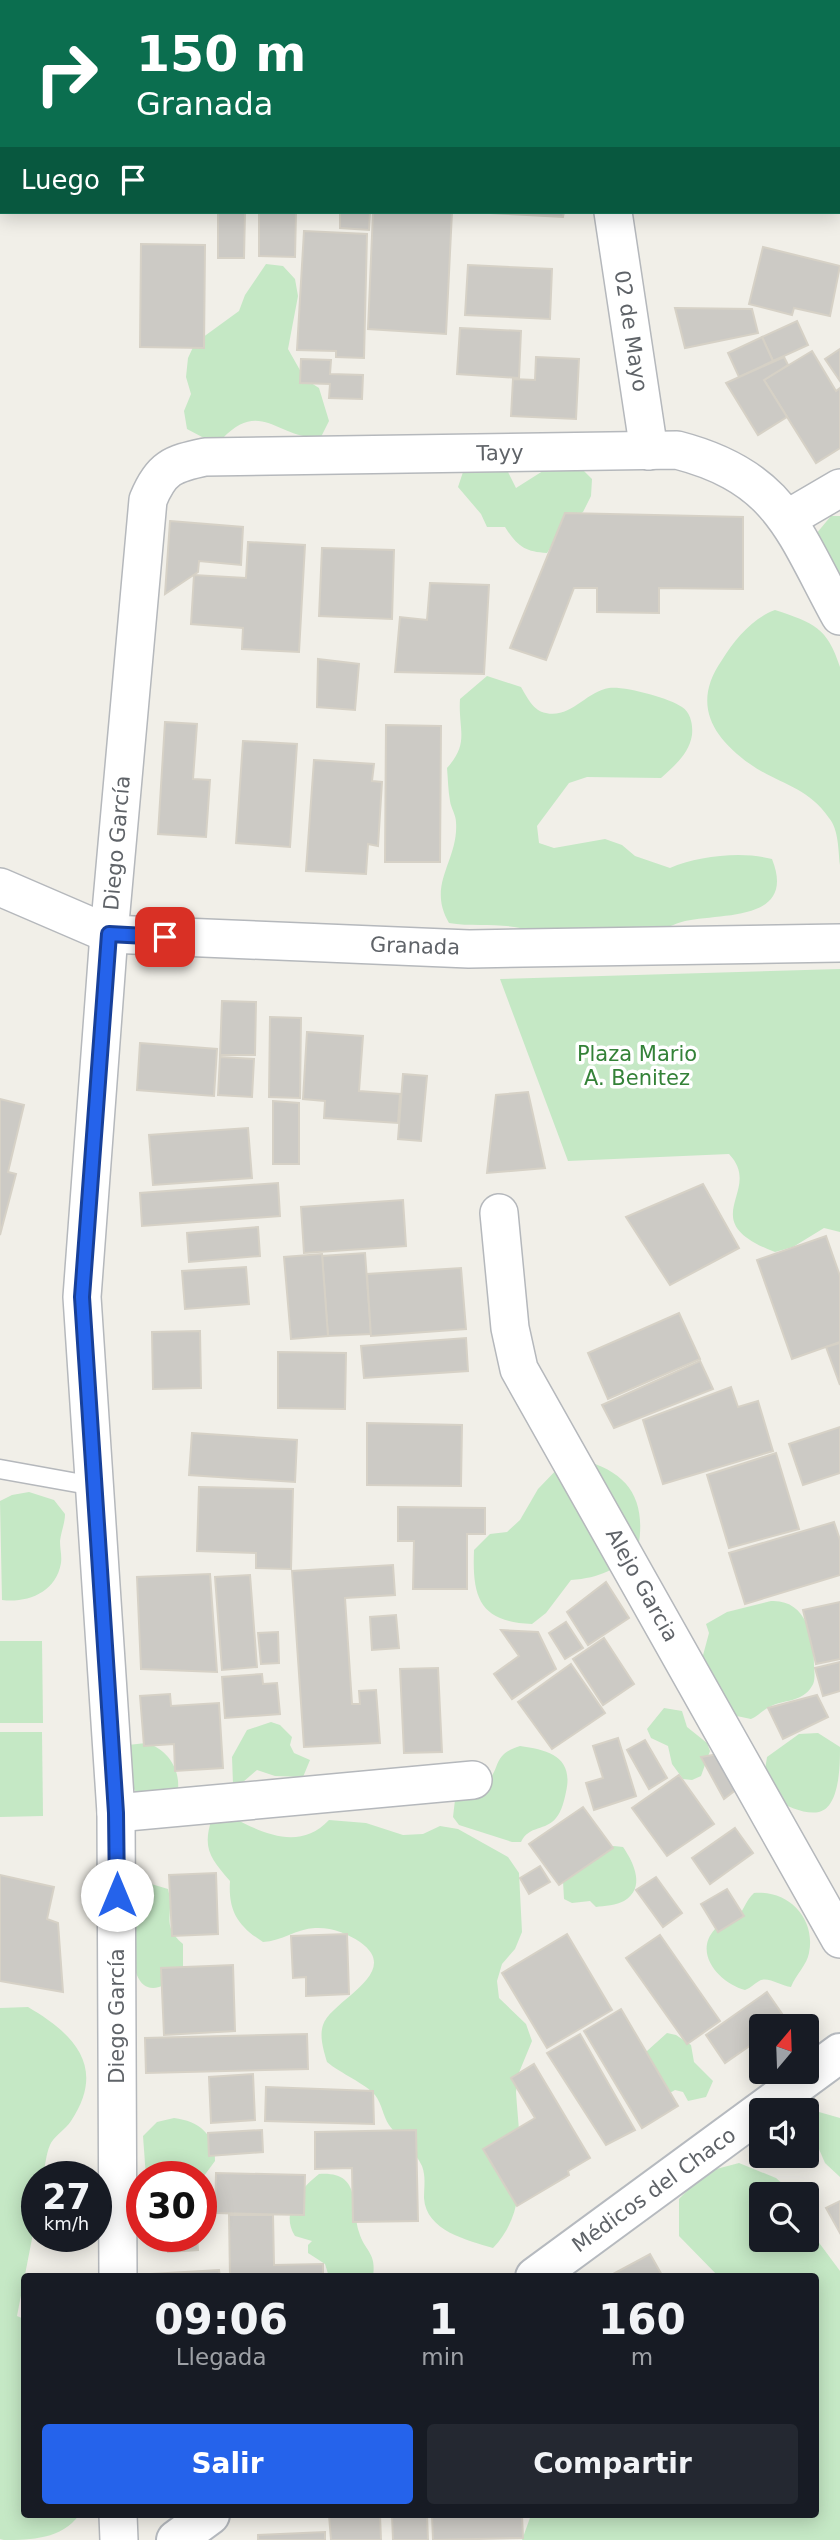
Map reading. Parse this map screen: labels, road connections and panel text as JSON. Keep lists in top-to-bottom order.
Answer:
{
  "streets": {
    "main road": ["Médicos del Chaco"],
    "street": [
      "02 de Mayo",
      "Tayy",
      "Diego García",
      "Granada",
      "Alejo Garcia"
    ]
  },
  "crossings": [
    ["02 de Mayo", "Tayy"],
    ["Tayy", "Diego García"],
    ["Diego García", "Granada"]
  ],
  "parks": ["Plaza Mario A. Benitez"],
  "north": "top",
  "page": {
    "turn": ["150 m", "Granada"],
    "then": "Luego",
    "speed": "27 km/h",
    "limit": "30",
    "eta": [
      "09:06",
      "Llegada",
      "1",
      "min",
      "160",
      "m"
    ],
    "buttons": ["Salir", "Compartir"]
  }
}
